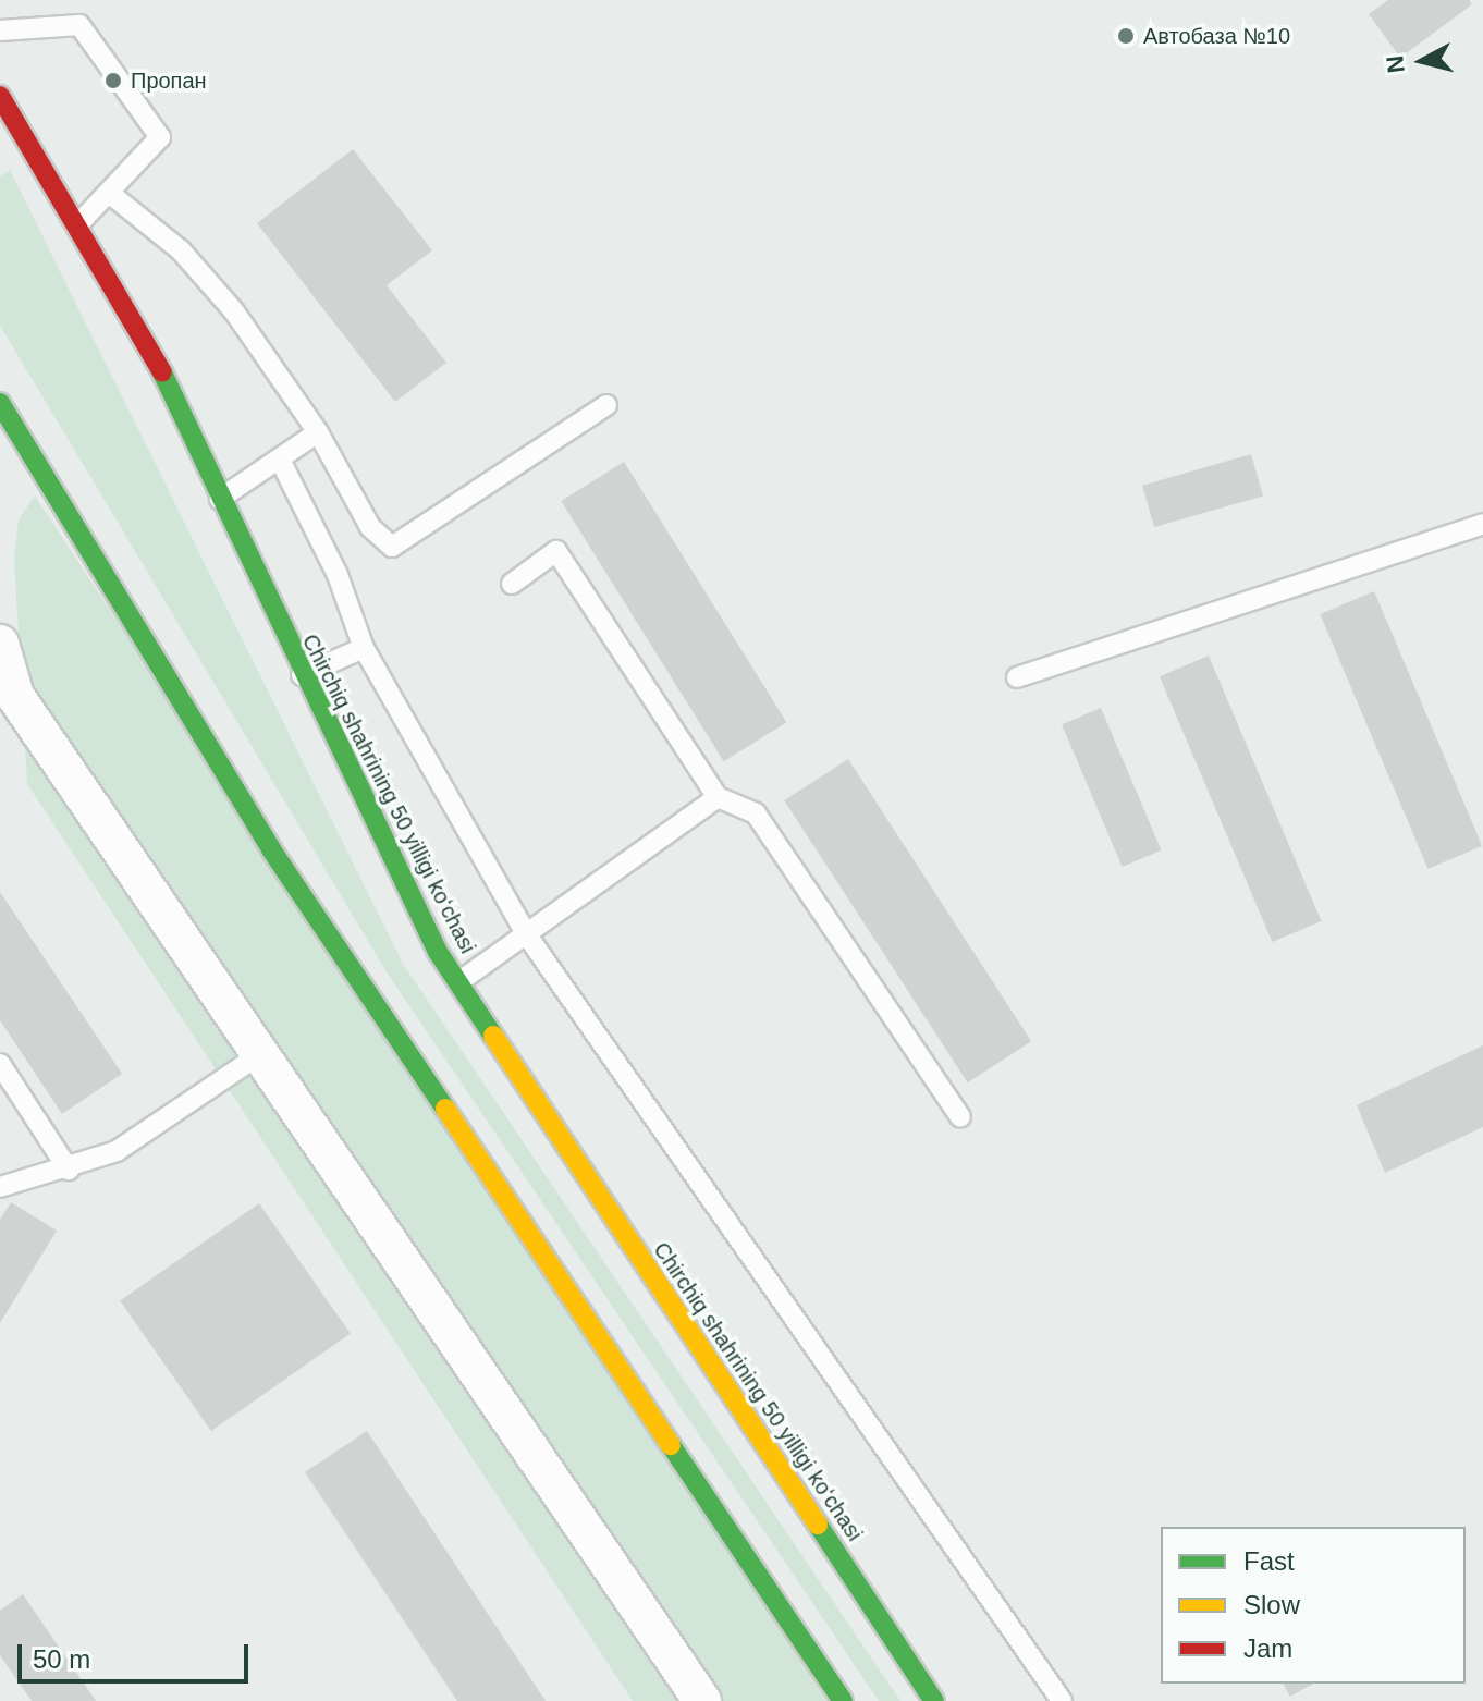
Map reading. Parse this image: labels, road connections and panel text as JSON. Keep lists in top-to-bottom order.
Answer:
{
  "streets": {
    "main road": ["Chirchiq shahrining 50 yilligi koʻchasi"]
  },
  "places": ["Автобаза №10", "Пропан"],
  "legend": ["Fast", "Slow", "Jam"],
  "scale_bar": "50 m",
  "north": "left"
}
